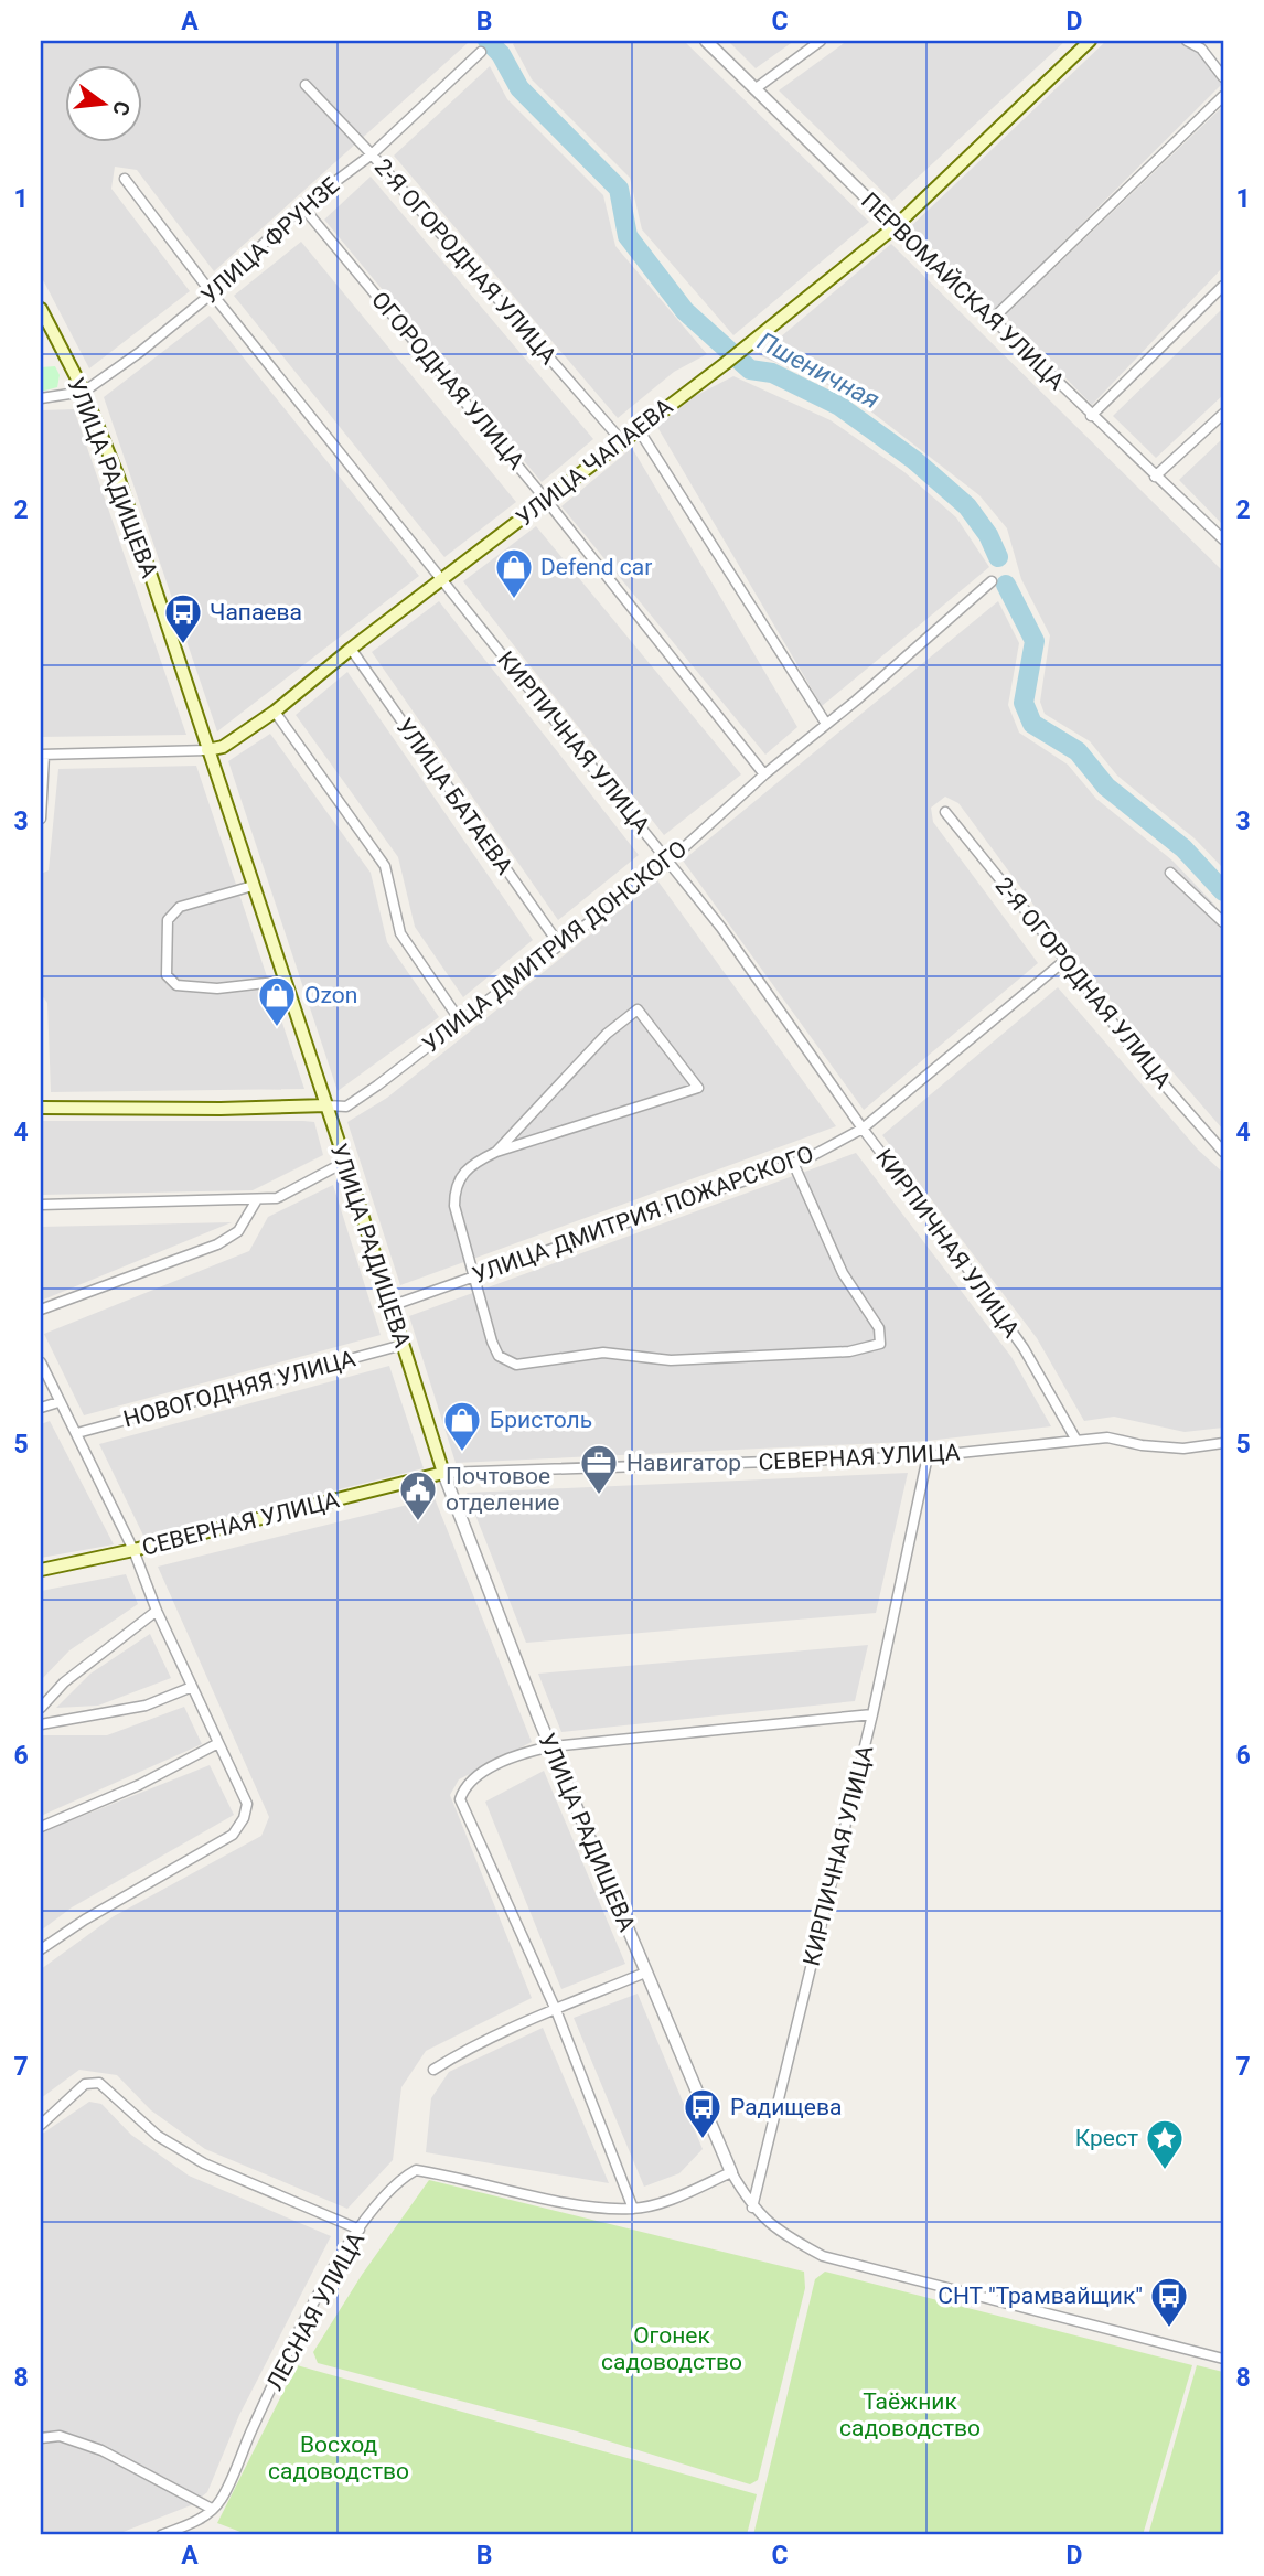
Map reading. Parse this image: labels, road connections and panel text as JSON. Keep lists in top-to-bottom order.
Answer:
{
  "streets": {
    "main road": [
      "УЛИЦА ЧАПАЕВА",
      "УЛИЦА РАДИЩЕВА",
      "УЛИЦА ДМИТРИЯ ДОНСКОГО",
      "СЕВЕРНАЯ УЛИЦА"
    ],
    "street": [
      "УЛИЦА ФРУНЗЕ",
      "2-Я ОГОРОДНАЯ УЛИЦА",
      "ПЕРВОМАЙСКАЯ УЛИЦА",
      "ОГОРОДНАЯ УЛИЦА",
      "КИРПИЧНАЯ УЛИЦА",
      "УЛИЦА БАТАЕВА",
      "УЛИЦА ДМИТРИЯ ПОЖАРСКОГО",
      "НОВОГОДНЯЯ УЛИЦА",
      "ЛЕСНАЯ УЛИЦА"
    ]
  },
  "crossings": [
    ["УЛИЦА ФРУНЗЕ", "2-Я ОГОРОДНАЯ УЛИЦА"],
    ["УЛИЦА ФРУНЗЕ", "ОГОРОДНАЯ УЛИЦА"],
    ["УЛИЦА ФРУНЗЕ", "УЛИЦА РАДИЩЕВА"],
    ["УЛИЦА ФРУНЗЕ", "КИРПИЧНАЯ УЛИЦА"],
    ["2-Я ОГОРОДНАЯ УЛИЦА", "УЛИЦА ЧАПАЕВА"],
    ["2-Я ОГОРОДНАЯ УЛИЦА", "УЛИЦА ДМИТРИЯ ПОЖАРСКОГО"],
    ["ПЕРВОМАЙСКАЯ УЛИЦА", "УЛИЦА ЧАПАЕВА"],
    ["ОГОРОДНАЯ УЛИЦА", "УЛИЦА ЧАПАЕВА"],
    ["ОГОРОДНАЯ УЛИЦА", "УЛИЦА ДМИТРИЯ ДОНСКОГО"],
    ["УЛИЦА ЧАПАЕВА", "УЛИЦА РАДИЩЕВА"],
    ["УЛИЦА ЧАПАЕВА", "КИРПИЧНАЯ УЛИЦА"],
    ["УЛИЦА ЧАПАЕВА", "УЛИЦА БАТАЕВА"],
    ["УЛИЦА РАДИЩЕВА", "УЛИЦА ДМИТРИЯ ДОНСКОГО"],
    ["УЛИЦА РАДИЩЕВА", "УЛИЦА ДМИТРИЯ ПОЖАРСКОГО"],
    ["УЛИЦА РАДИЩЕВА", "НОВОГОДНЯЯ УЛИЦА"],
    ["УЛИЦА РАДИЩЕВА", "СЕВЕРНАЯ УЛИЦА"],
    ["УЛИЦА РАДИЩЕВА", "ЛЕСНАЯ УЛИЦА"],
    ["КИРПИЧНАЯ УЛИЦА", "УЛИЦА ДМИТРИЯ ДОНСКОГО"],
    ["КИРПИЧНАЯ УЛИЦА", "УЛИЦА ДМИТРИЯ ПОЖАРСКОГО"],
    ["КИРПИЧНАЯ УЛИЦА", "СЕВЕРНАЯ УЛИЦА"],
    ["УЛИЦА БАТАЕВА", "УЛИЦА ДМИТРИЯ ДОНСКОГО"]
  ],
  "water": ["Пшеничная"],
  "parks": ["Огонек садоводство", "Таёжник садоводство", "Восход садоводство"],
  "places": {
    "shop": ["Defend car", "Ozon", "Бристоль"],
    "bus stop": ["Чапаева", "Радищева", "СНТ \"Трамвайщик\""],
    "office": ["Навигатор"],
    "public building": ["Почтовое отделение"],
    "place": ["Крест"]
  },
  "north": "right",
  "grid": {
    "columns": [
      "A",
      "B",
      "C",
      "D"
    ],
    "rows": [
      "1",
      "2",
      "3",
      "4",
      "5",
      "6",
      "7",
      "8"
    ]
  }
}
